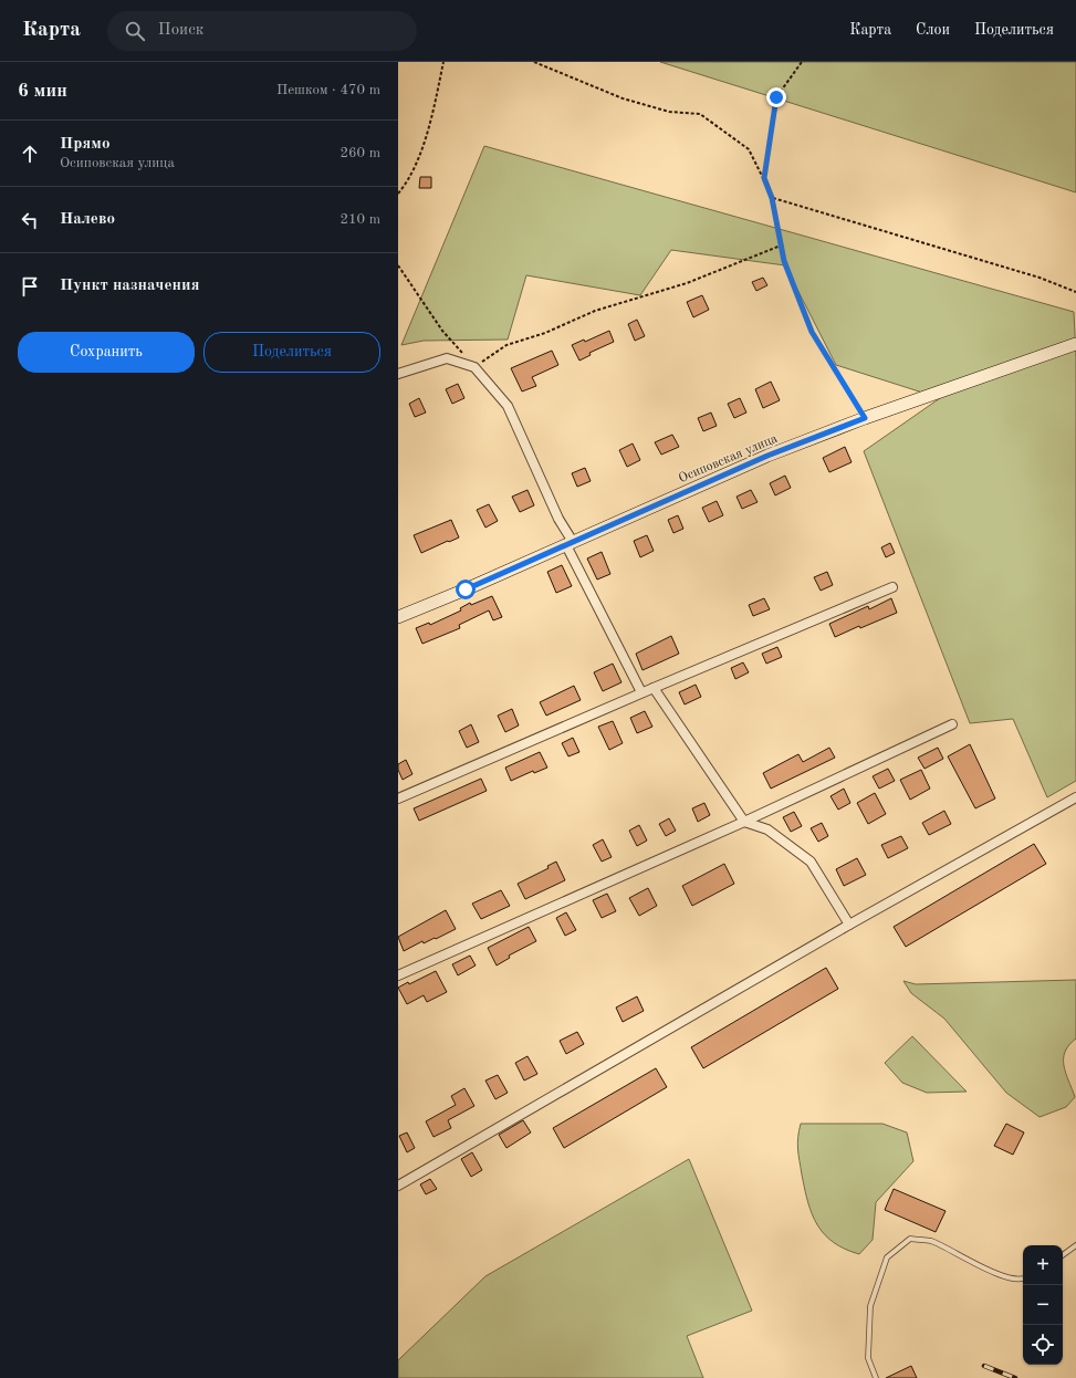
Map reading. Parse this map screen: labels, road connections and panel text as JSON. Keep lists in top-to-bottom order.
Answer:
{
  "streets": {
    "street": ["Осиповская улица"]
  },
  "page": {
    "header": "Карта",
    "search": "Поиск",
    "nav": ["Карта", "Слои", "Поделиться"],
    "heading": ["6 мин", "Пешком · 470 m"],
    "list": [
      ["Прямо", "Осиповская улица", "260 m"],
      ["Налево", "210 m"],
      "Пункт назначения"
    ],
    "buttons": ["Сохранить", "Поделиться"],
    "map_buttons": ["+", "−"]
  }
}
